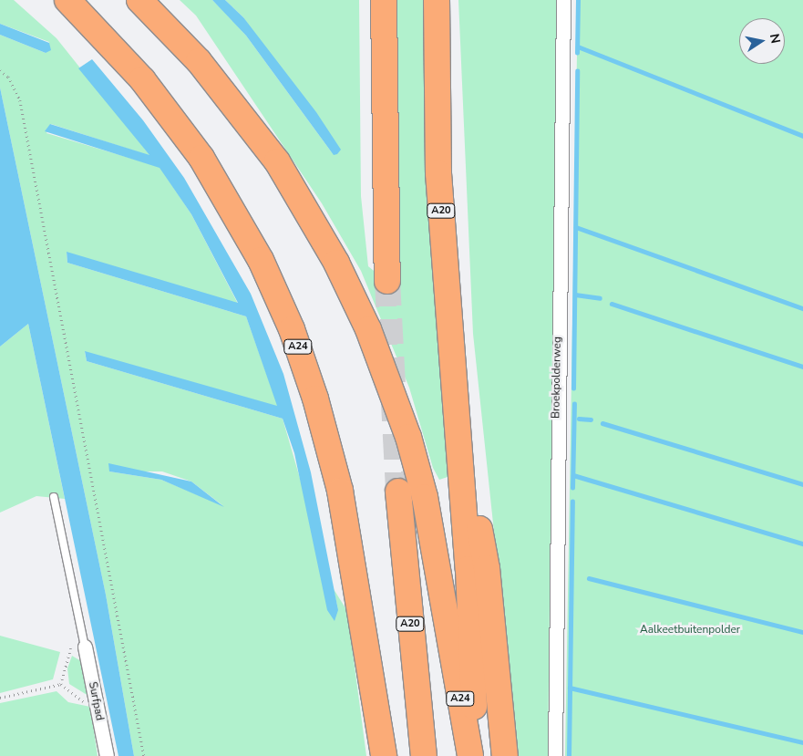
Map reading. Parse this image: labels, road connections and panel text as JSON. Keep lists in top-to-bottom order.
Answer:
{
  "streets": {
    "highway": ["A20", "A24"],
    "street": ["Broekpolderweg", "Surfpad"]
  },
  "parks": ["Aalkeetbuitenpolder"],
  "north": "right"
}
